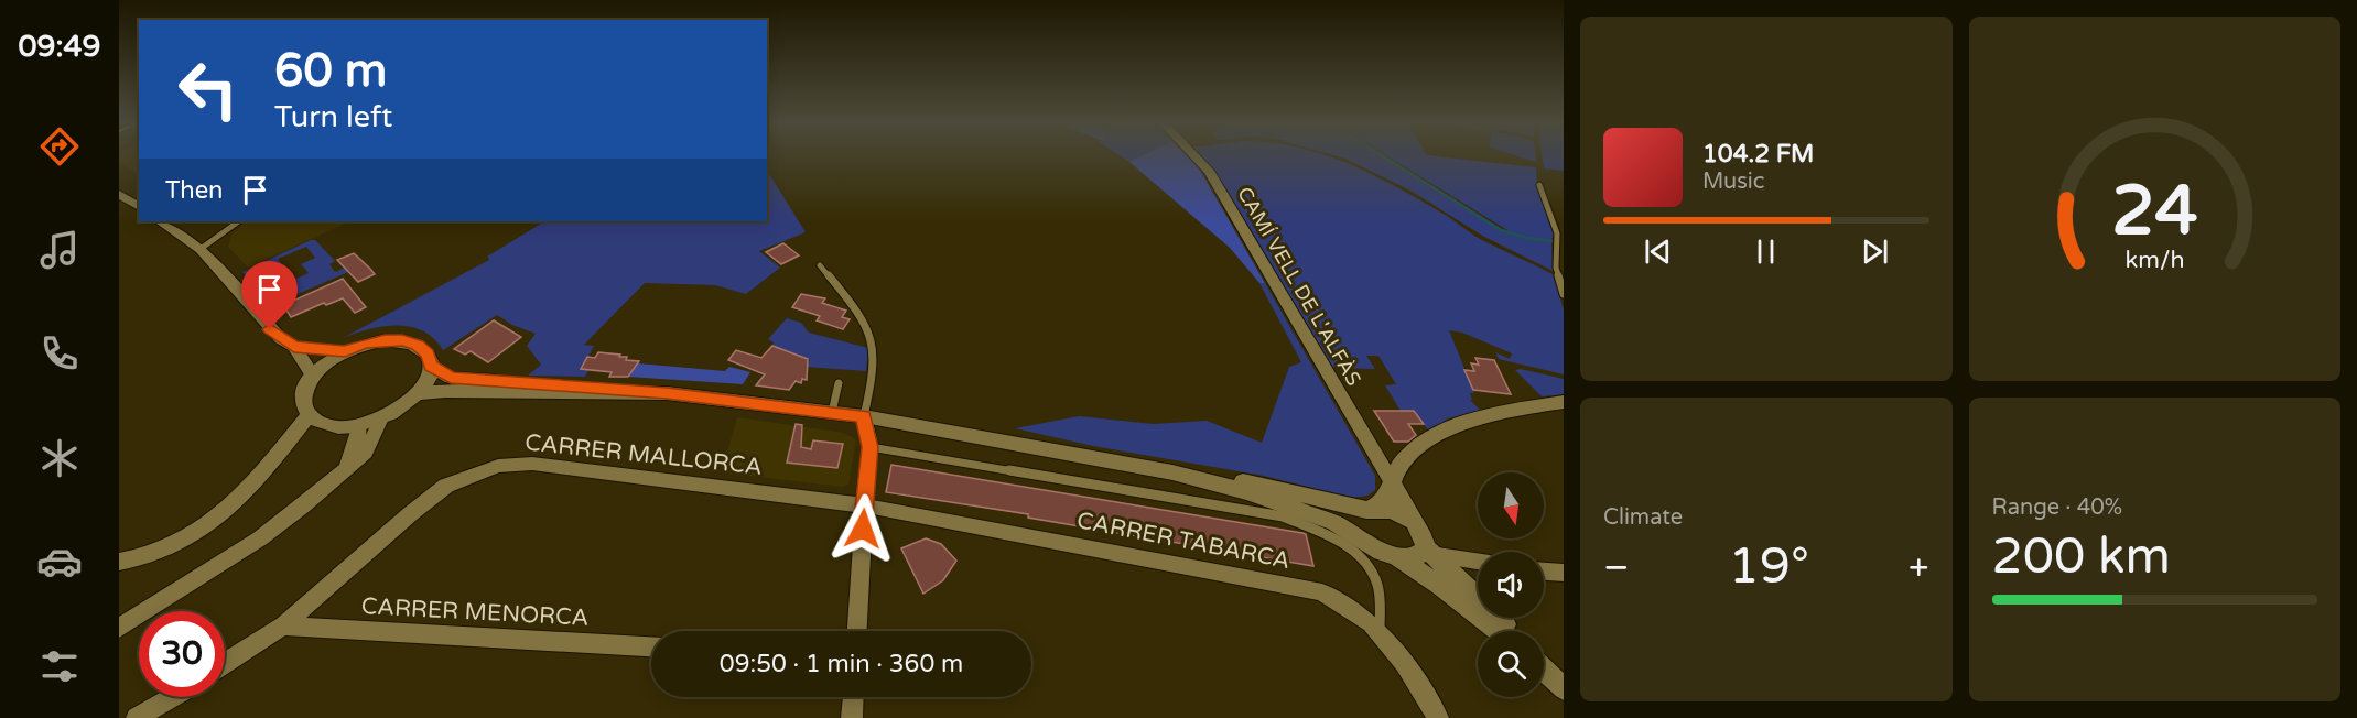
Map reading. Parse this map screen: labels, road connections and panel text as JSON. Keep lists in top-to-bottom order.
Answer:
{
  "streets": {
    "street": [
      "CAMÍ VELL DE L'ALFÀS",
      "CARRER MALLORCA",
      "CARRER TABARCA",
      "CARRER MENORCA"
    ]
  },
  "crossings": [
    ["CARRER MALLORCA", "CARRER TABARCA"],
    ["CARRER MALLORCA", "CARRER MENORCA"]
  ],
  "north": "bottom",
  "page": {
    "tabs": "09:49",
    "turn": ["60 m", "Turn left"],
    "song": ["104.2 FM", "Music"],
    "then": "Then",
    "tile": [
      "Climate",
      ["Range · 40%", "200 km"]
    ],
    "heat": ["−", "19°", "+"],
    "limit": "30",
    "trip": "09:50 · 1 min · 360 m",
    "gauge": ["24", "km/h"]
  }
}
